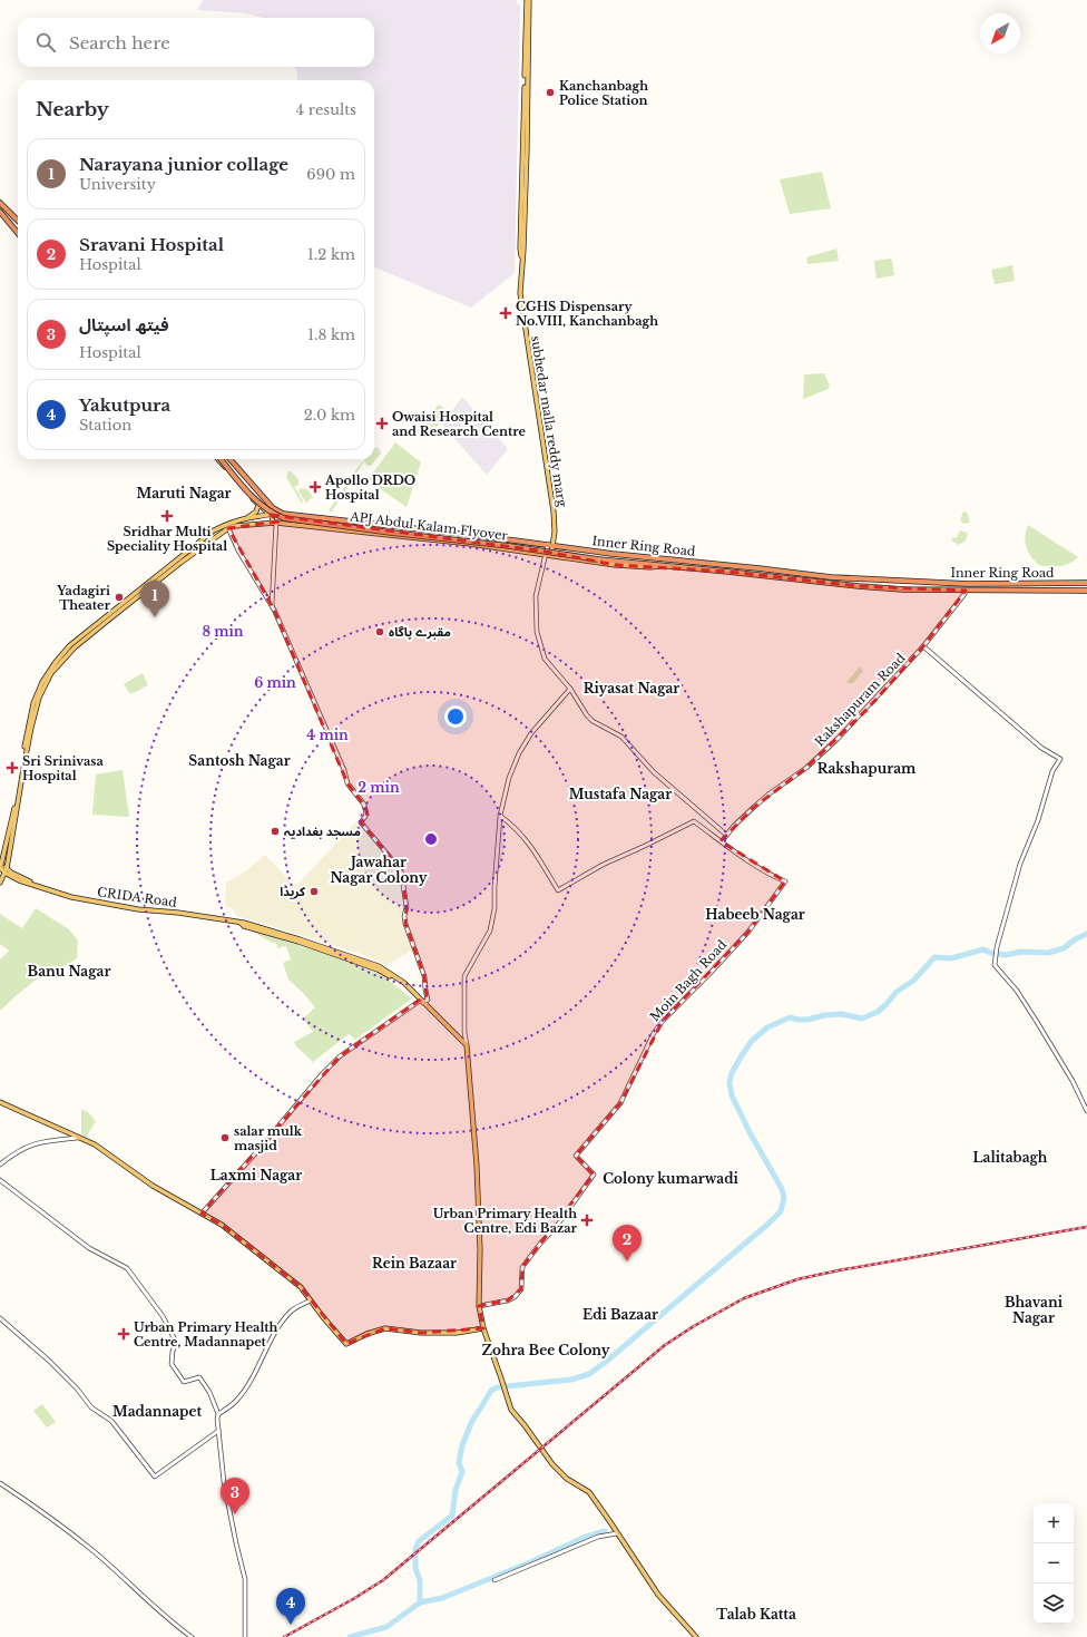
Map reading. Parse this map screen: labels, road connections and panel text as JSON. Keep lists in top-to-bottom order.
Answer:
{
  "streets": {
    "highway": ["APJ Abdul Kalam Flyover", "Inner Ring Road"],
    "main road": ["subhedar malla reddy marg", "CRIDA Road"],
    "street": ["Rakshapuram Road", "Moin Bagh Road"]
  },
  "crossings": [
    ["subhedar malla reddy marg", "Inner Ring Road"],
    ["APJ Abdul Kalam Flyover", "Inner Ring Road"],
    ["Inner Ring Road", "Rakshapuram Road"]
  ],
  "districts": [
    "Maruti Nagar",
    "Riyasat Nagar",
    "Santosh Nagar",
    "Rakshapuram",
    "Mustafa Nagar",
    "Jawahar Nagar Colony",
    "Habeeb Nagar",
    "Banu Nagar",
    "Lalitabagh",
    "Laxmi Nagar",
    "Colony kumarwadi",
    "Rein Bazaar",
    "Bhavani Nagar",
    "Edi Bazaar",
    "Zohra Bee Colony",
    "Madannapet",
    "Talab Katta"
  ],
  "places": {
    "other": [
      "Kanchanbagh Police Station",
      "Yadagiri Theater",
      "مقبرے پاگاہ",
      "مسجد بغدادیہ",
      "کریڈا",
      "salar mulk masjid"
    ],
    "health": [
      "CGHS Dispensary No.VIII, Kanchanbagh",
      "Owaisi Hospital and Research Centre",
      "Apollo DRDO Hospital",
      "Sridhar Multi Speciality Hospital",
      "Sri Srinivasa Hospital",
      "Urban Primary Health Centre, Edi Bazar",
      "Urban Primary Health Centre, Madannapet"
    ]
  },
  "north": "bottom left",
  "page": {
    "search": "Search here",
    "heading": ["Nearby", "4 results"],
    "list": [
      {
        "mark": "1",
        "name": "Narayana junior collage",
        "note": "University",
        "value": "690 m"
      },
      {
        "mark": "2",
        "name": "Sravani Hospital",
        "note": "Hospital",
        "value": "1.2 km"
      },
      {
        "mark": "3",
        "name": "فیتھ اسپتال",
        "note": "Hospital",
        "value": "1.8 km"
      },
      {
        "mark": "4",
        "name": "Yakutpura",
        "note": "Station",
        "value": "2.0 km"
      }
    ],
    "pins": [
      "1",
      "2",
      "3",
      "4"
    ],
    "map_buttons": ["+", "−"]
  },
  "rings": [
    "8 min",
    "6 min",
    "4 min",
    "2 min"
  ]
}
